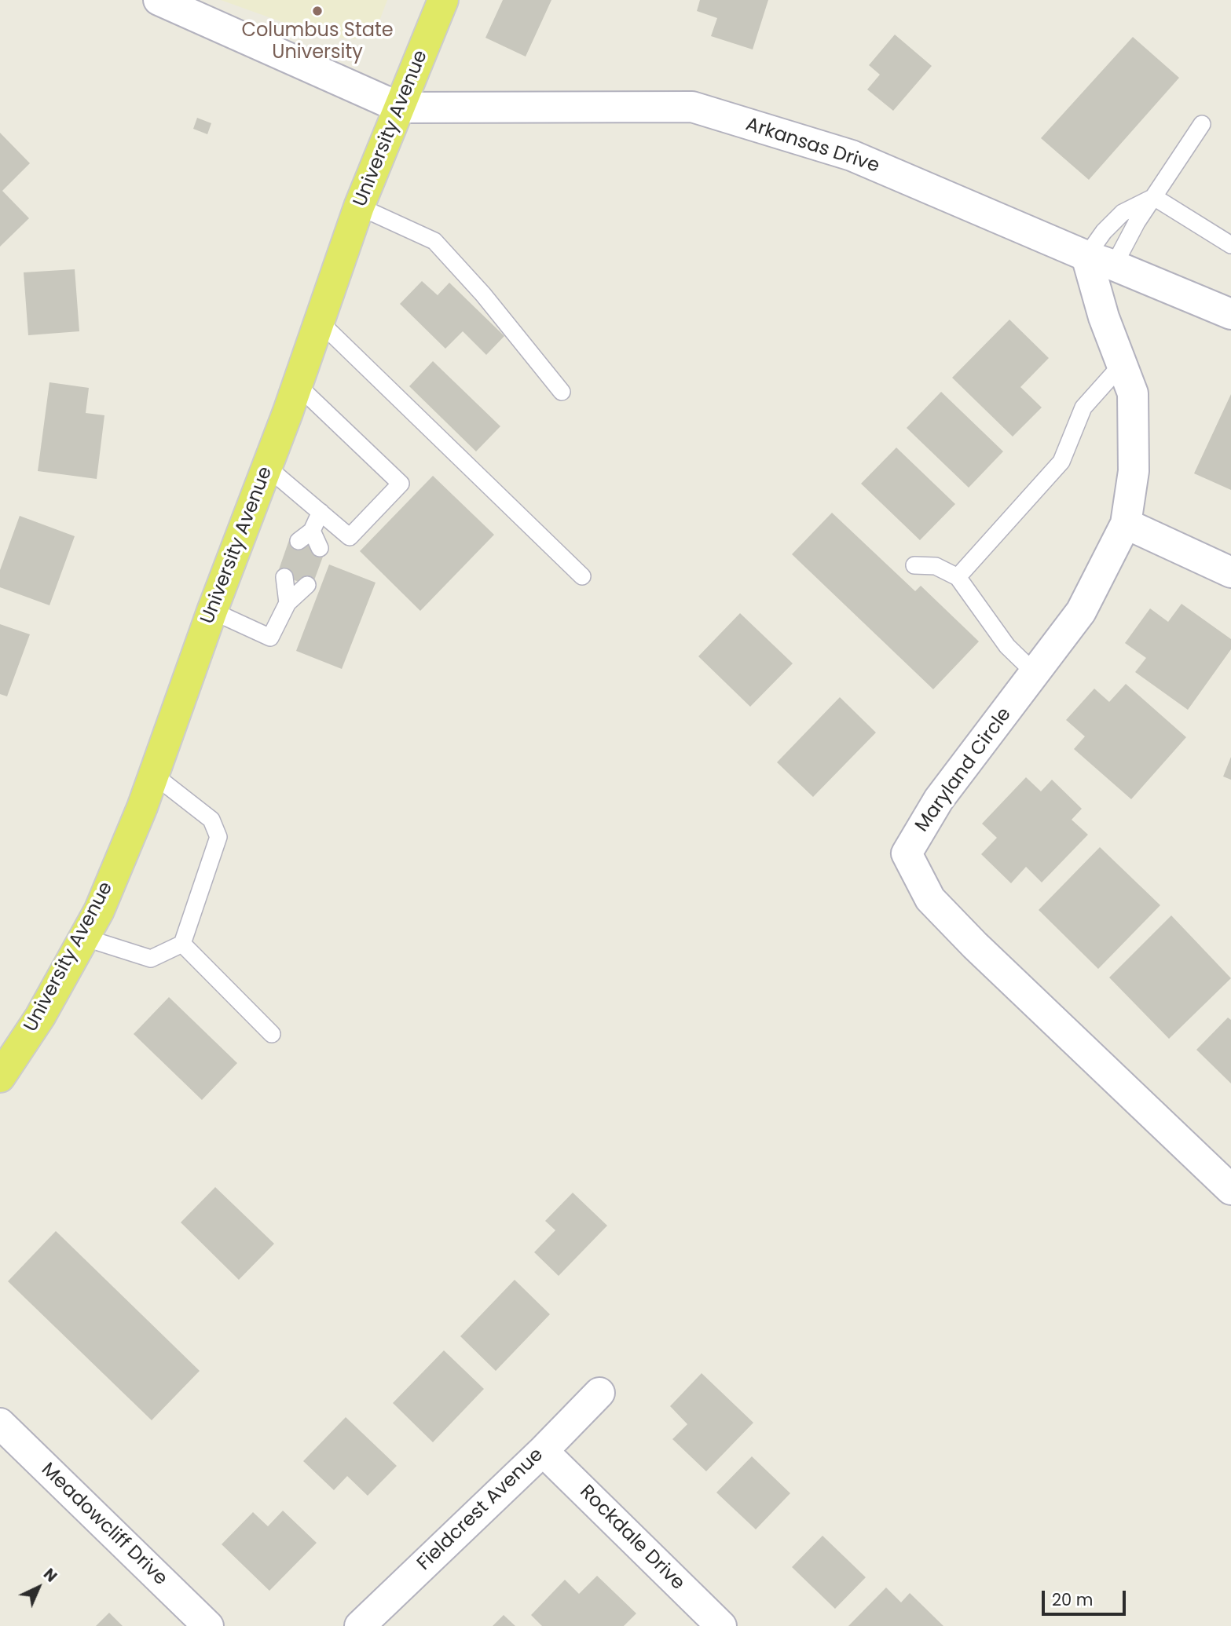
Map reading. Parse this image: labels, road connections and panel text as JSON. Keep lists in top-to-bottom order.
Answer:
{
  "streets": {
    "main road": ["University Avenue"],
    "street": [
      "Arkansas Drive",
      "Maryland Circle",
      "Fieldcrest Avenue",
      "Meadowcliff Drive",
      "Rockdale Drive"
    ]
  },
  "crossings": [
    ["University Avenue", "Arkansas Drive"],
    ["Arkansas Drive", "Maryland Circle"],
    ["Fieldcrest Avenue", "Rockdale Drive"]
  ],
  "places": ["Columbus State University"],
  "scale_bar": "20 m",
  "north": "top right"
}
